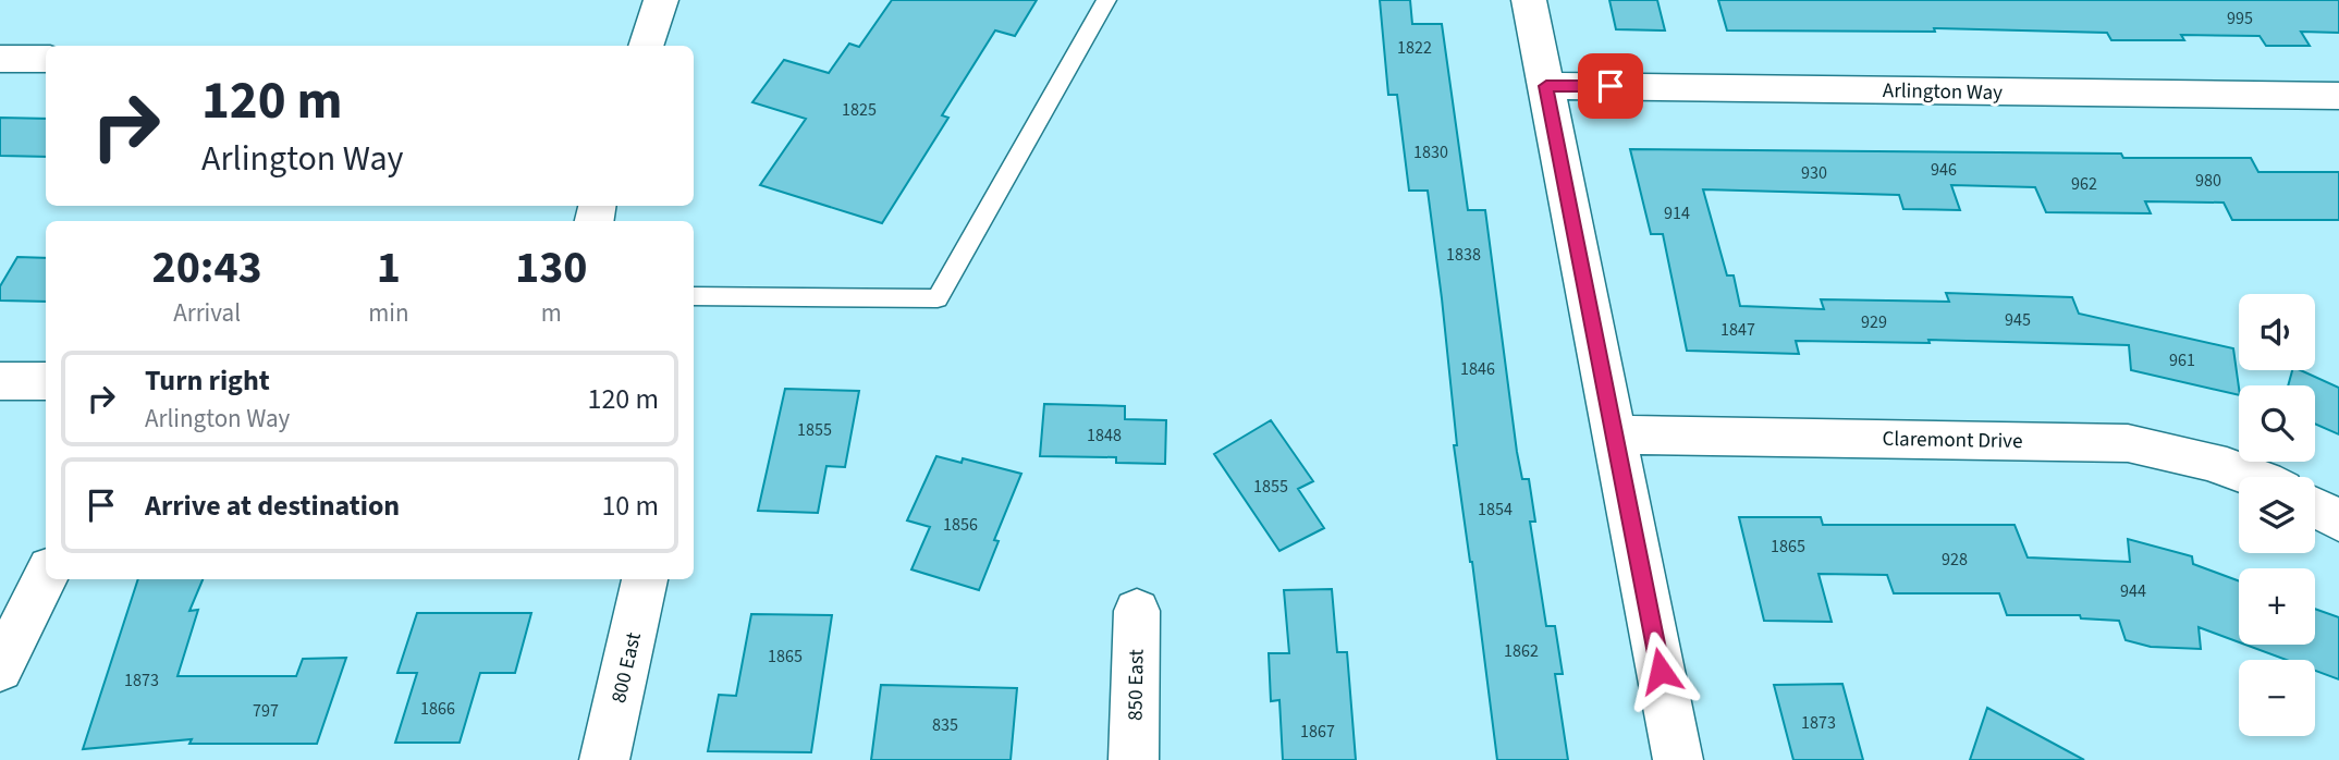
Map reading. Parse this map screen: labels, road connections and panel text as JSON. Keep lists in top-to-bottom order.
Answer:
{
  "streets": {
    "street": [
      "Arlington Way",
      "Claremont Drive",
      "800 East",
      "850 East"
    ]
  },
  "house_numbers": [
    "995",
    "1822",
    "1825",
    "1830",
    "946",
    "930",
    "980",
    "962",
    "914",
    "1838",
    "945",
    "929",
    "1847",
    "961",
    "1846",
    "1855",
    "1848",
    "1855",
    "1854",
    "1856",
    "1865",
    "928",
    "944",
    "1862",
    "1865",
    "1873",
    "1866",
    "797",
    "1873",
    "835",
    "1867"
  ],
  "page": {
    "turn": ["120 m", "Arlington Way"],
    "eta": [
      "20:43",
      "Arrival",
      "1",
      "min",
      "130",
      "m"
    ],
    "map_buttons": ["+", "−"],
    "list": [
      {
        "name": "Turn right",
        "note": "Arlington Way",
        "value": "120 m"
      },
      {
        "name": "Arrive at destination",
        "value": "10 m"
      }
    ]
  }
}
